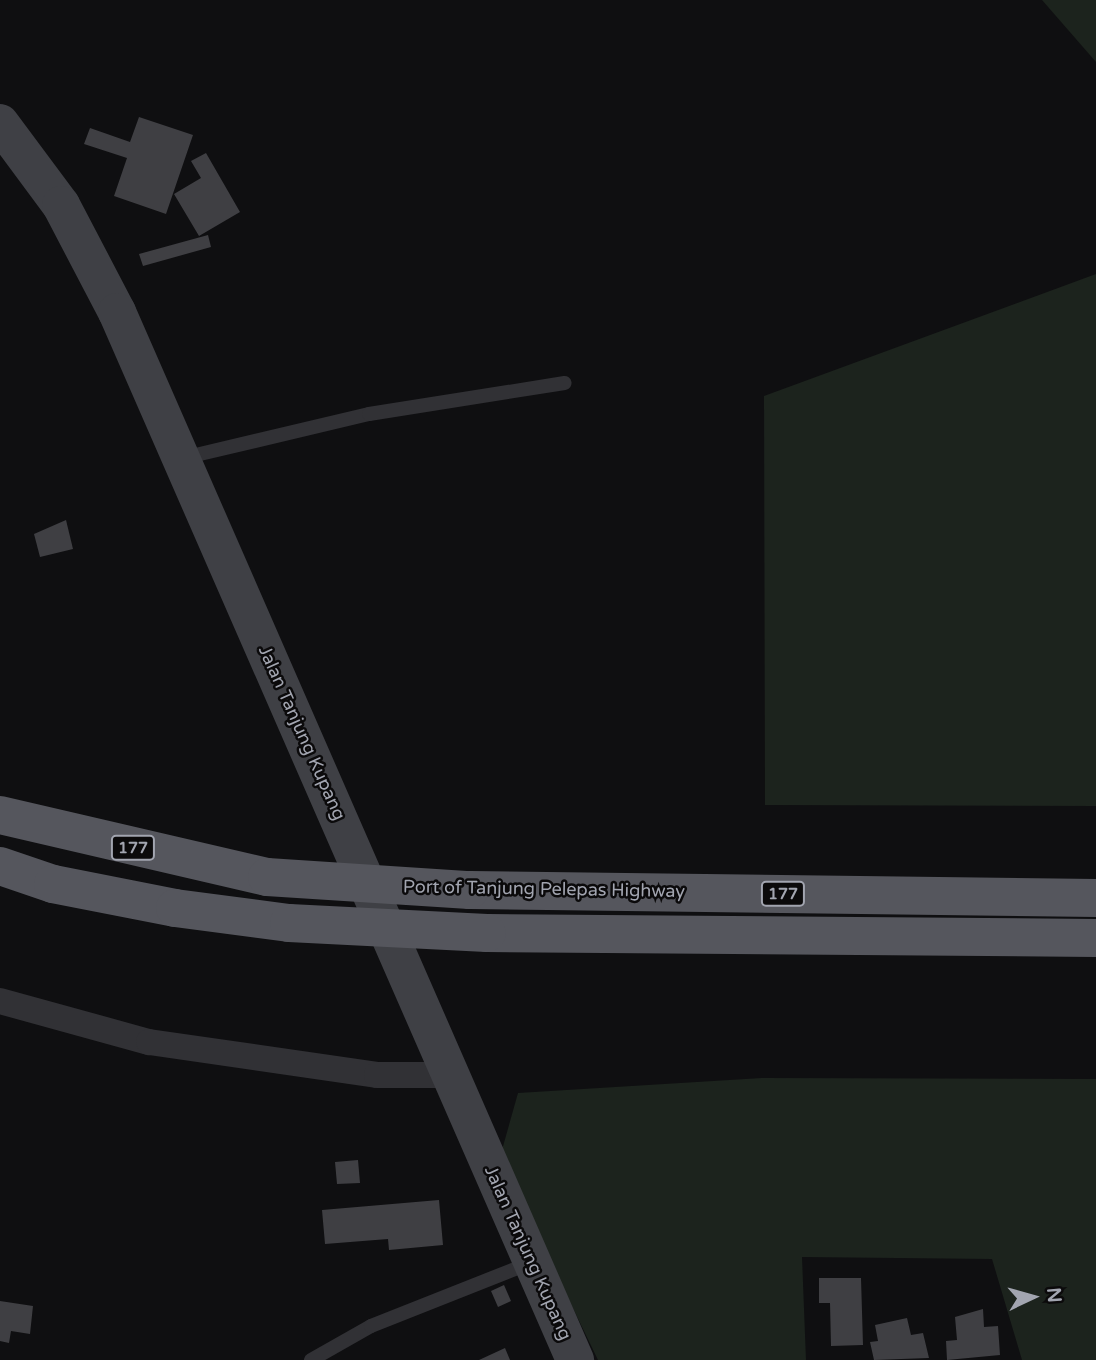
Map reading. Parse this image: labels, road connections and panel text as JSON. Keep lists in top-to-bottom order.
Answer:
{
  "streets": {
    "highway": ["177", "Port of Tanjung Pelepas Highway"],
    "main road": ["Jalan Tanjung Kupang"]
  },
  "north": "right"
}
